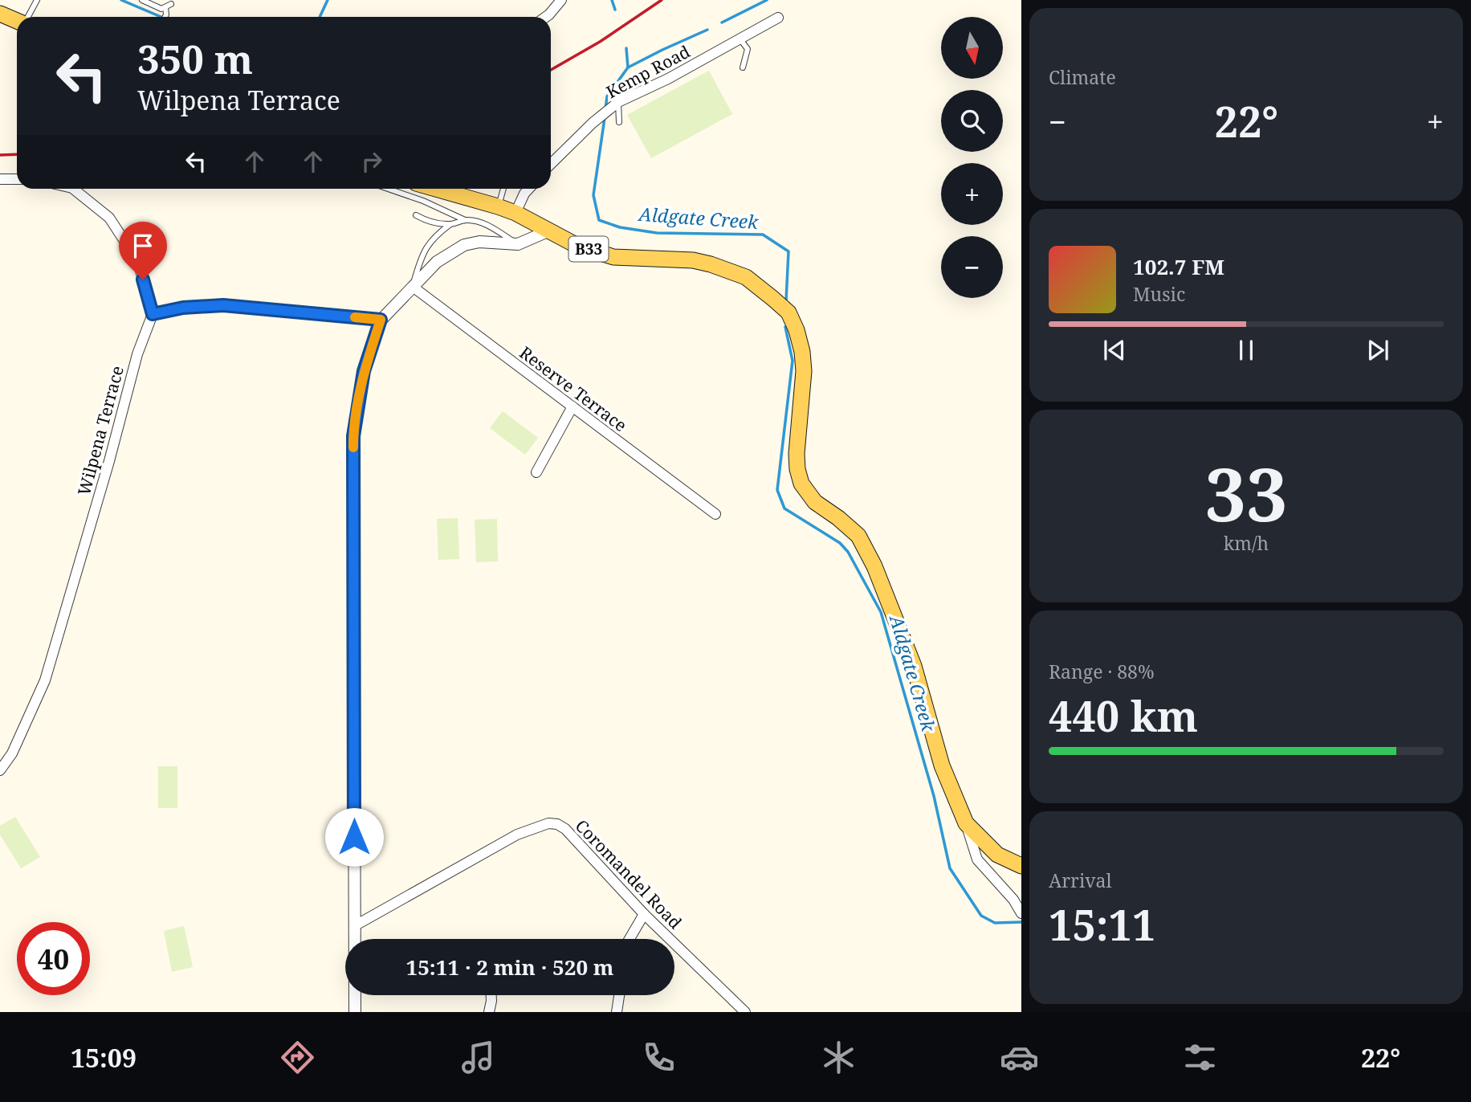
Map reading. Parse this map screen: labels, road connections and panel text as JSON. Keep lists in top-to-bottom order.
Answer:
{
  "streets": {
    "main road": ["B33"],
    "street": [
      "Kemp Road",
      "Reserve Terrace",
      "Wilpena Terrace",
      "Coromandel Road"
    ]
  },
  "water": ["Aldgate Creek"],
  "north": "bottom",
  "page": {
    "tile": [
      "Climate",
      ["33", "km/h"],
      ["Range · 88%", "440 km"],
      ["Arrival", "15:11"]
    ],
    "map_buttons": ["+", "−"],
    "turn": ["350 m", "Wilpena Terrace"],
    "heat": ["−", "22°", "+"],
    "song": ["102.7 FM", "Music"],
    "limit": "40",
    "trip": "15:11 · 2 min · 520 m",
    "tabs": ["15:09", "22°"]
  }
}
